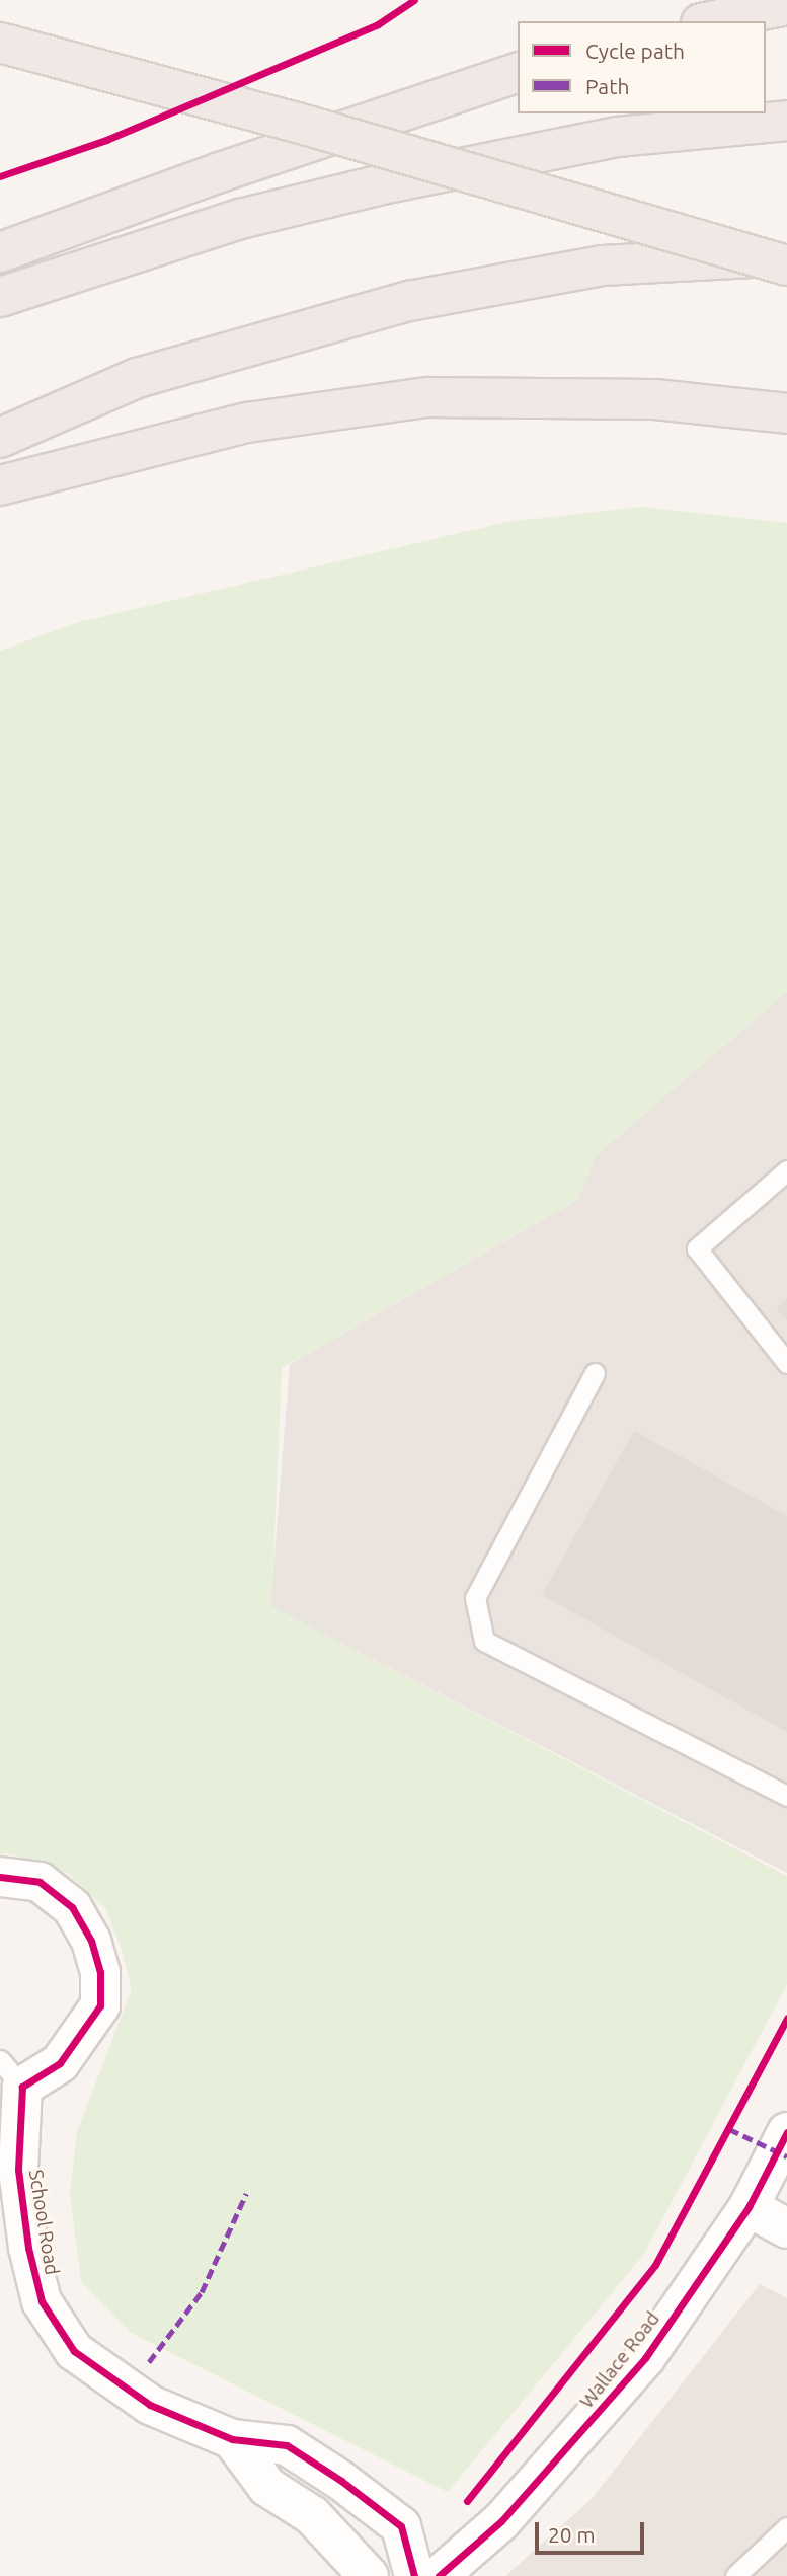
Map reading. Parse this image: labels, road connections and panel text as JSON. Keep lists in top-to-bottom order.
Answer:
{
  "streets": {
    "street": ["School Road", "Wallace Road"]
  },
  "legend": ["Cycle path", "Path"],
  "scale_bar": "20 m"
}
